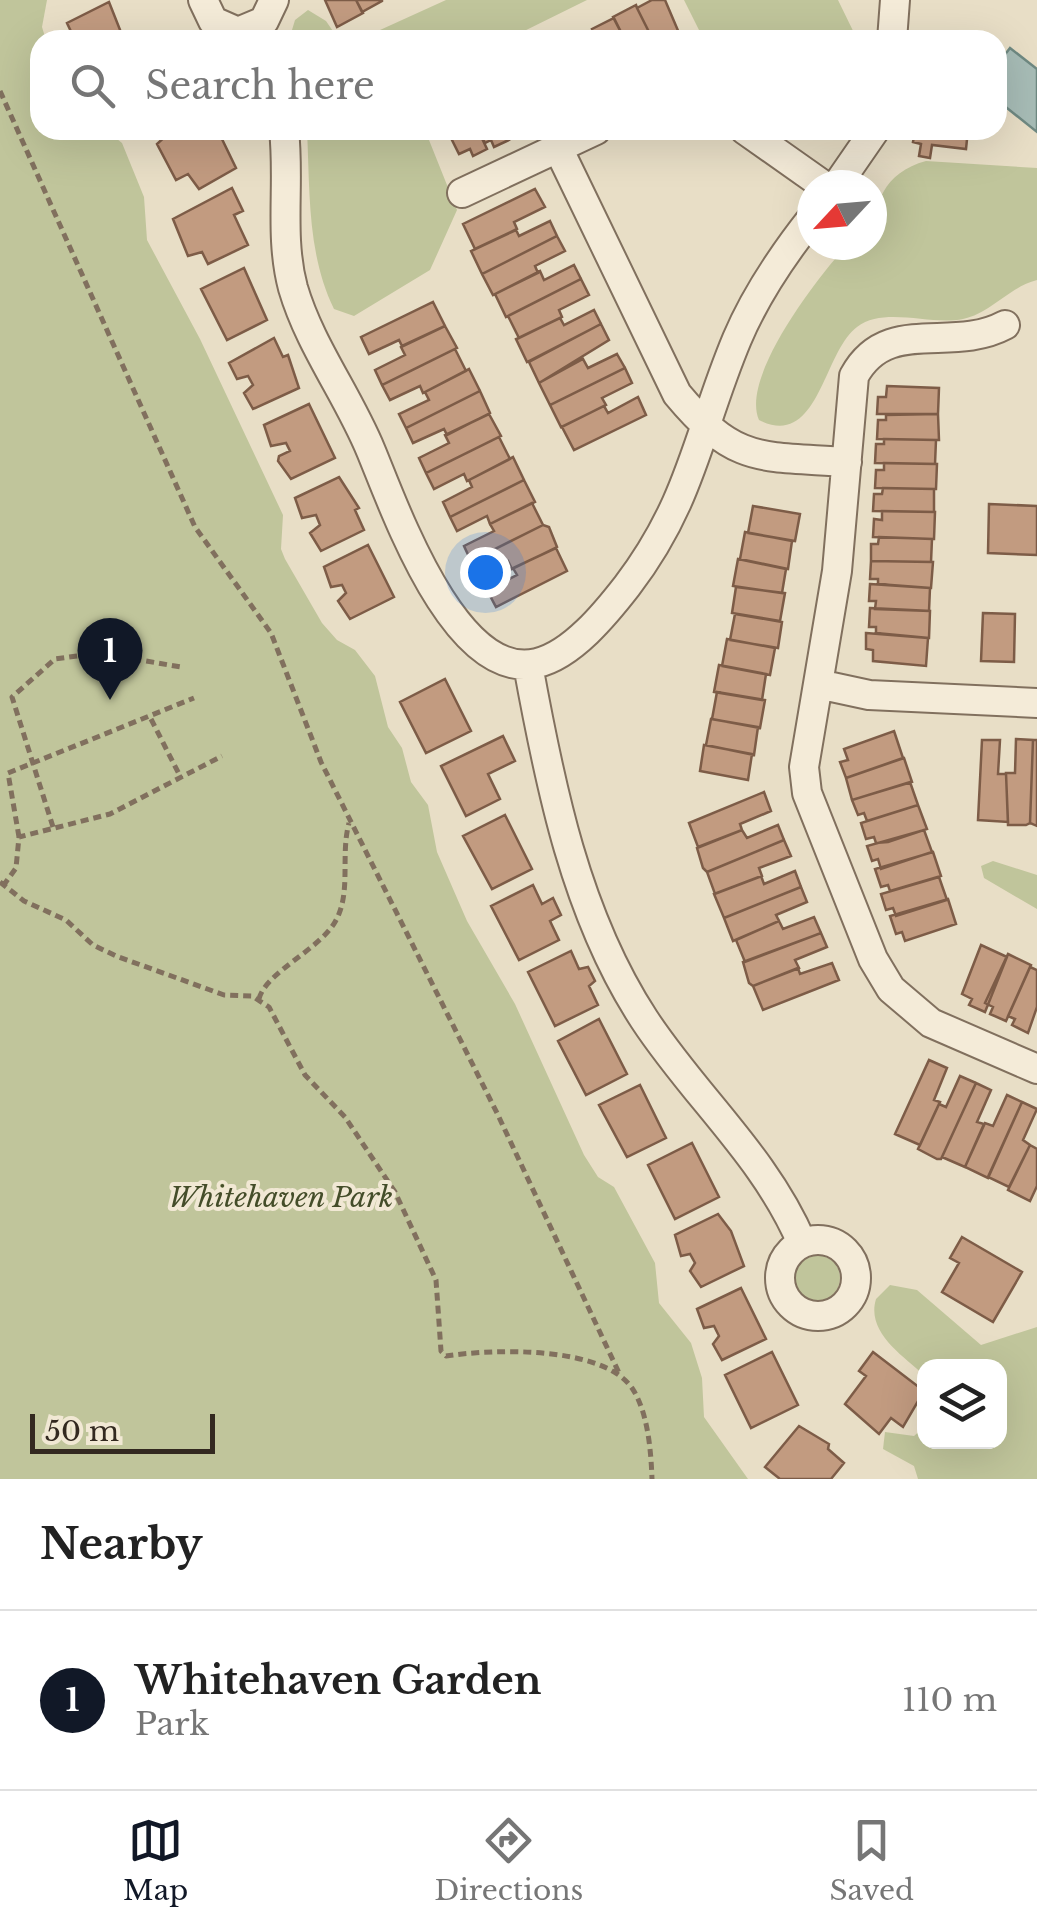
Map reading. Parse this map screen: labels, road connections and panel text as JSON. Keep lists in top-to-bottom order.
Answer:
{
  "parks": ["Whitehaven Park"],
  "scale_bar": "50 m",
  "north": "bottom left",
  "page": {
    "search": "Search here",
    "pins": "1",
    "scale": "50 m",
    "heading": "Nearby",
    "list": [
      {
        "mark": "1",
        "name": "Whitehaven Garden",
        "note": "Park",
        "value": "110 m"
      }
    ],
    "nav": ["Map", "Directions", "Saved"]
  }
}
